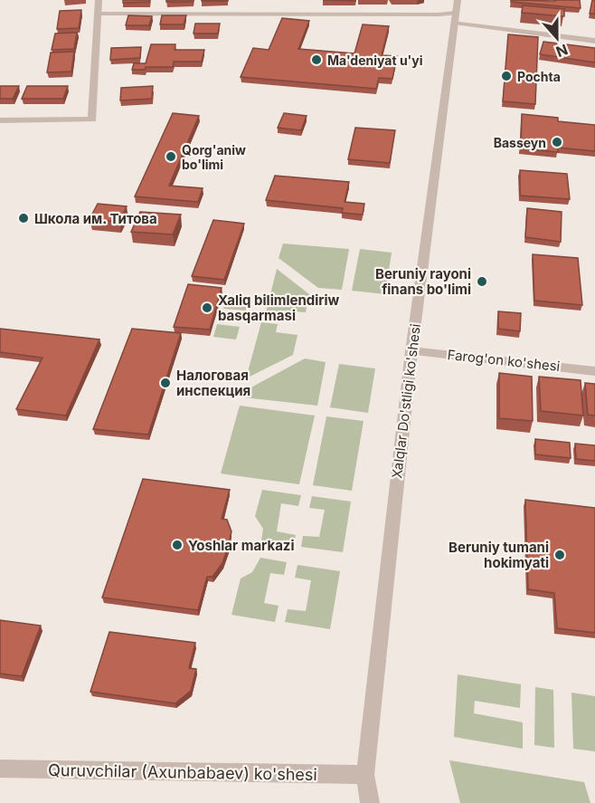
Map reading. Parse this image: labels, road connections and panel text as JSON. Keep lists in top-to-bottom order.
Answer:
{
  "streets": {
    "street": ["Farog'on ko'shesi", "Xalqlar Do'stligi ko'shesi", "Quruvchilar (Axunbabaev) ko'shesi"]
  },
  "crossings": [
    ["Farog'on ko'shesi", "Xalqlar Do'stligi ko'shesi"],
    ["Xalqlar Do'stligi ko'shesi", "Quruvchilar (Axunbabaev) ko'shesi"]
  ],
  "places": [
    "Ma'deniyat u'yi",
    "Pochta",
    "Basseyn",
    "Qorg'aniw bo'limi",
    "Школа им. Титова",
    "Beruniy rayoni finans bo'limi",
    "Xaliq bilimlendiriw basqarmasi",
    "Налоговая инспекция",
    "Yoshlar markazi",
    "Beruniy tumani hokimyati"
  ],
  "north": "bottom"
}
